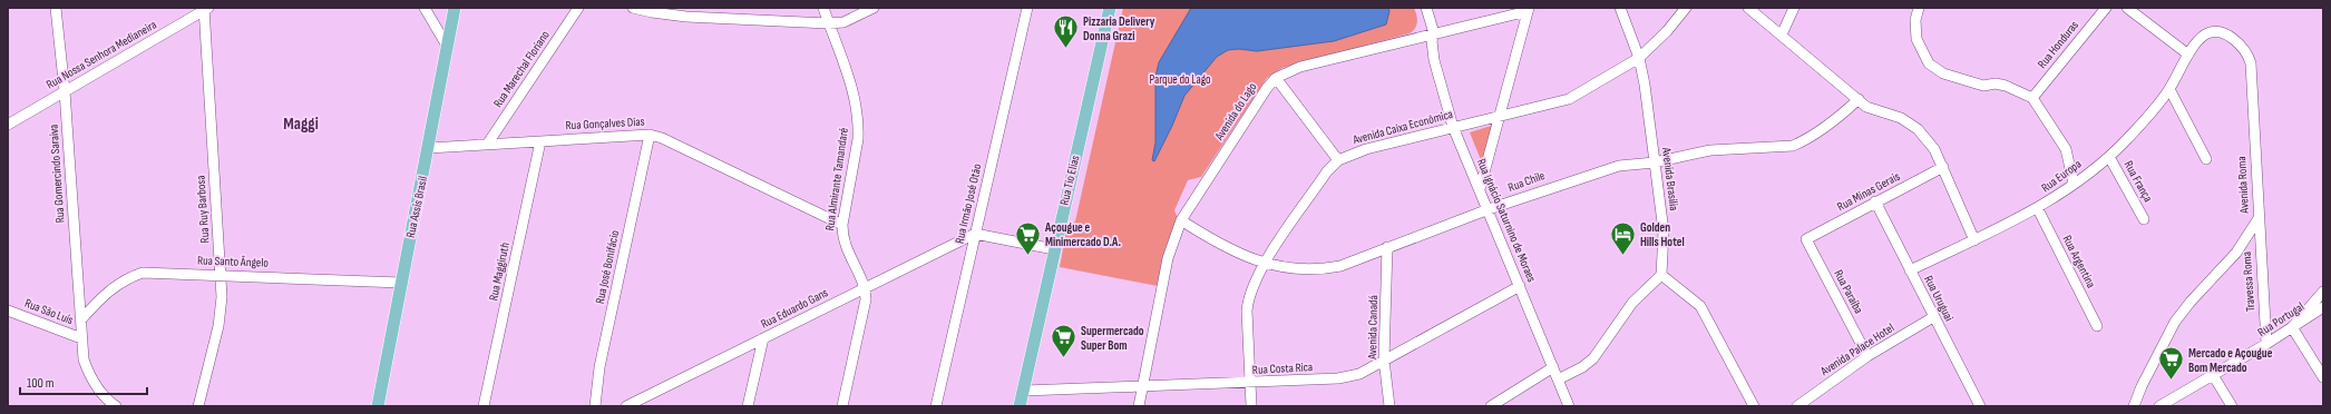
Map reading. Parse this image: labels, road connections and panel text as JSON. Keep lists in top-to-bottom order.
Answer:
{
  "streets": {
    "main road": ["Rua Tio Elias", "Rua Assis Brasil"],
    "street": [
      "Rua Honduras",
      "Rua Nossa Senhora Medianeira",
      "Rua Marechal Floriano",
      "Avenida do Lago",
      "Rua Gonçalves Dias",
      "Avenida Caixa Econômica",
      "Rua Gomercindo Saraiva",
      "Rua Europa",
      "Rua Almirante Tamandaré",
      "Avenida Brasília",
      "Rua Chile",
      "Rua França",
      "Avenida Roma",
      "Rua Minas Gerais",
      "Rua Irmão José Otão",
      "Rua Ruy Barbosa",
      "Rua Ignácio Saturnino de Moraes",
      "Rua Santo Ângelo",
      "Rua Argentina",
      "Rua José Bonifácio",
      "Rua Maggiruth",
      "Travessa Roma",
      "Rua Paraíba",
      "Rua Uruguai",
      "Rua Eduardo Gans",
      "Rua São Luís",
      "Rua Portugal",
      "Avenida Canadá",
      "Avenida Palace Hotel",
      "Rua Costa Rica"
    ]
  },
  "crossings": [
    ["Rua Nossa Senhora Medianeira", "Rua Gomercindo Saraiva"],
    ["Rua Nossa Senhora Medianeira", "Rua Ruy Barbosa"],
    ["Rua Marechal Floriano", "Rua Gonçalves Dias"],
    ["Avenida do Lago", "Rua Chile"],
    ["Avenida do Lago", "Rua Ignácio Saturnino de Moraes"],
    ["Avenida do Lago", "Rua Costa Rica"],
    ["Rua Gonçalves Dias", "Rua Almirante Tamandaré"],
    ["Rua Gonçalves Dias", "Rua Assis Brasil"],
    ["Rua Gonçalves Dias", "Rua José Bonifácio"],
    ["Rua Gonçalves Dias", "Rua Maggiruth"],
    ["Avenida Caixa Econômica", "Avenida Brasília"],
    ["Avenida Caixa Econômica", "Rua Chile"],
    ["Avenida Caixa Econômica", "Rua Ignácio Saturnino de Moraes"],
    ["Avenida Caixa Econômica", "Rua Costa Rica"],
    ["Rua Gomercindo Saraiva", "Rua Santo Ângelo"],
    ["Rua Gomercindo Saraiva", "Rua São Luís"],
    ["Rua Europa", "Rua França"],
    ["Rua Europa", "Avenida Roma"],
    ["Rua Europa", "Rua Argentina"],
    ["Rua Europa", "Rua Uruguai"],
    ["Rua Almirante Tamandaré", "Rua Eduardo Gans"],
    ["Avenida Brasília", "Rua Chile"],
    ["Rua Tio Elias", "Rua Costa Rica"],
    ["Rua Chile", "Rua Ignácio Saturnino de Moraes"],
    ["Rua Chile", "Avenida Canadá"],
    ["Avenida Roma", "Travessa Roma"],
    ["Rua Minas Gerais", "Rua Paraíba"],
    ["Rua Minas Gerais", "Rua Uruguai"],
    ["Rua Irmão José Otão", "Rua Eduardo Gans"],
    ["Rua Assis Brasil", "Rua Santo Ângelo"],
    ["Rua Ruy Barbosa", "Rua Santo Ângelo"],
    ["Rua Ignácio Saturnino de Moraes", "Rua Costa Rica"],
    ["Travessa Roma", "Rua Portugal"],
    ["Rua Paraíba", "Avenida Palace Hotel"],
    ["Rua Uruguai", "Avenida Palace Hotel"],
    ["Avenida Canadá", "Rua Costa Rica"]
  ],
  "districts": ["Maggi"],
  "parks": ["Parque do Lago"],
  "places": {
    "restaurant": ["Pizzaria Delivery Donna Grazi"],
    "supermarket": ["Açougue e Minimercado D.A.", "Supermercado Super Bom", "Mercado e Açougue Bom Mercado"],
    "hotel": ["Golden Hills Hotel"]
  },
  "scale_bar": "100 m"
}
